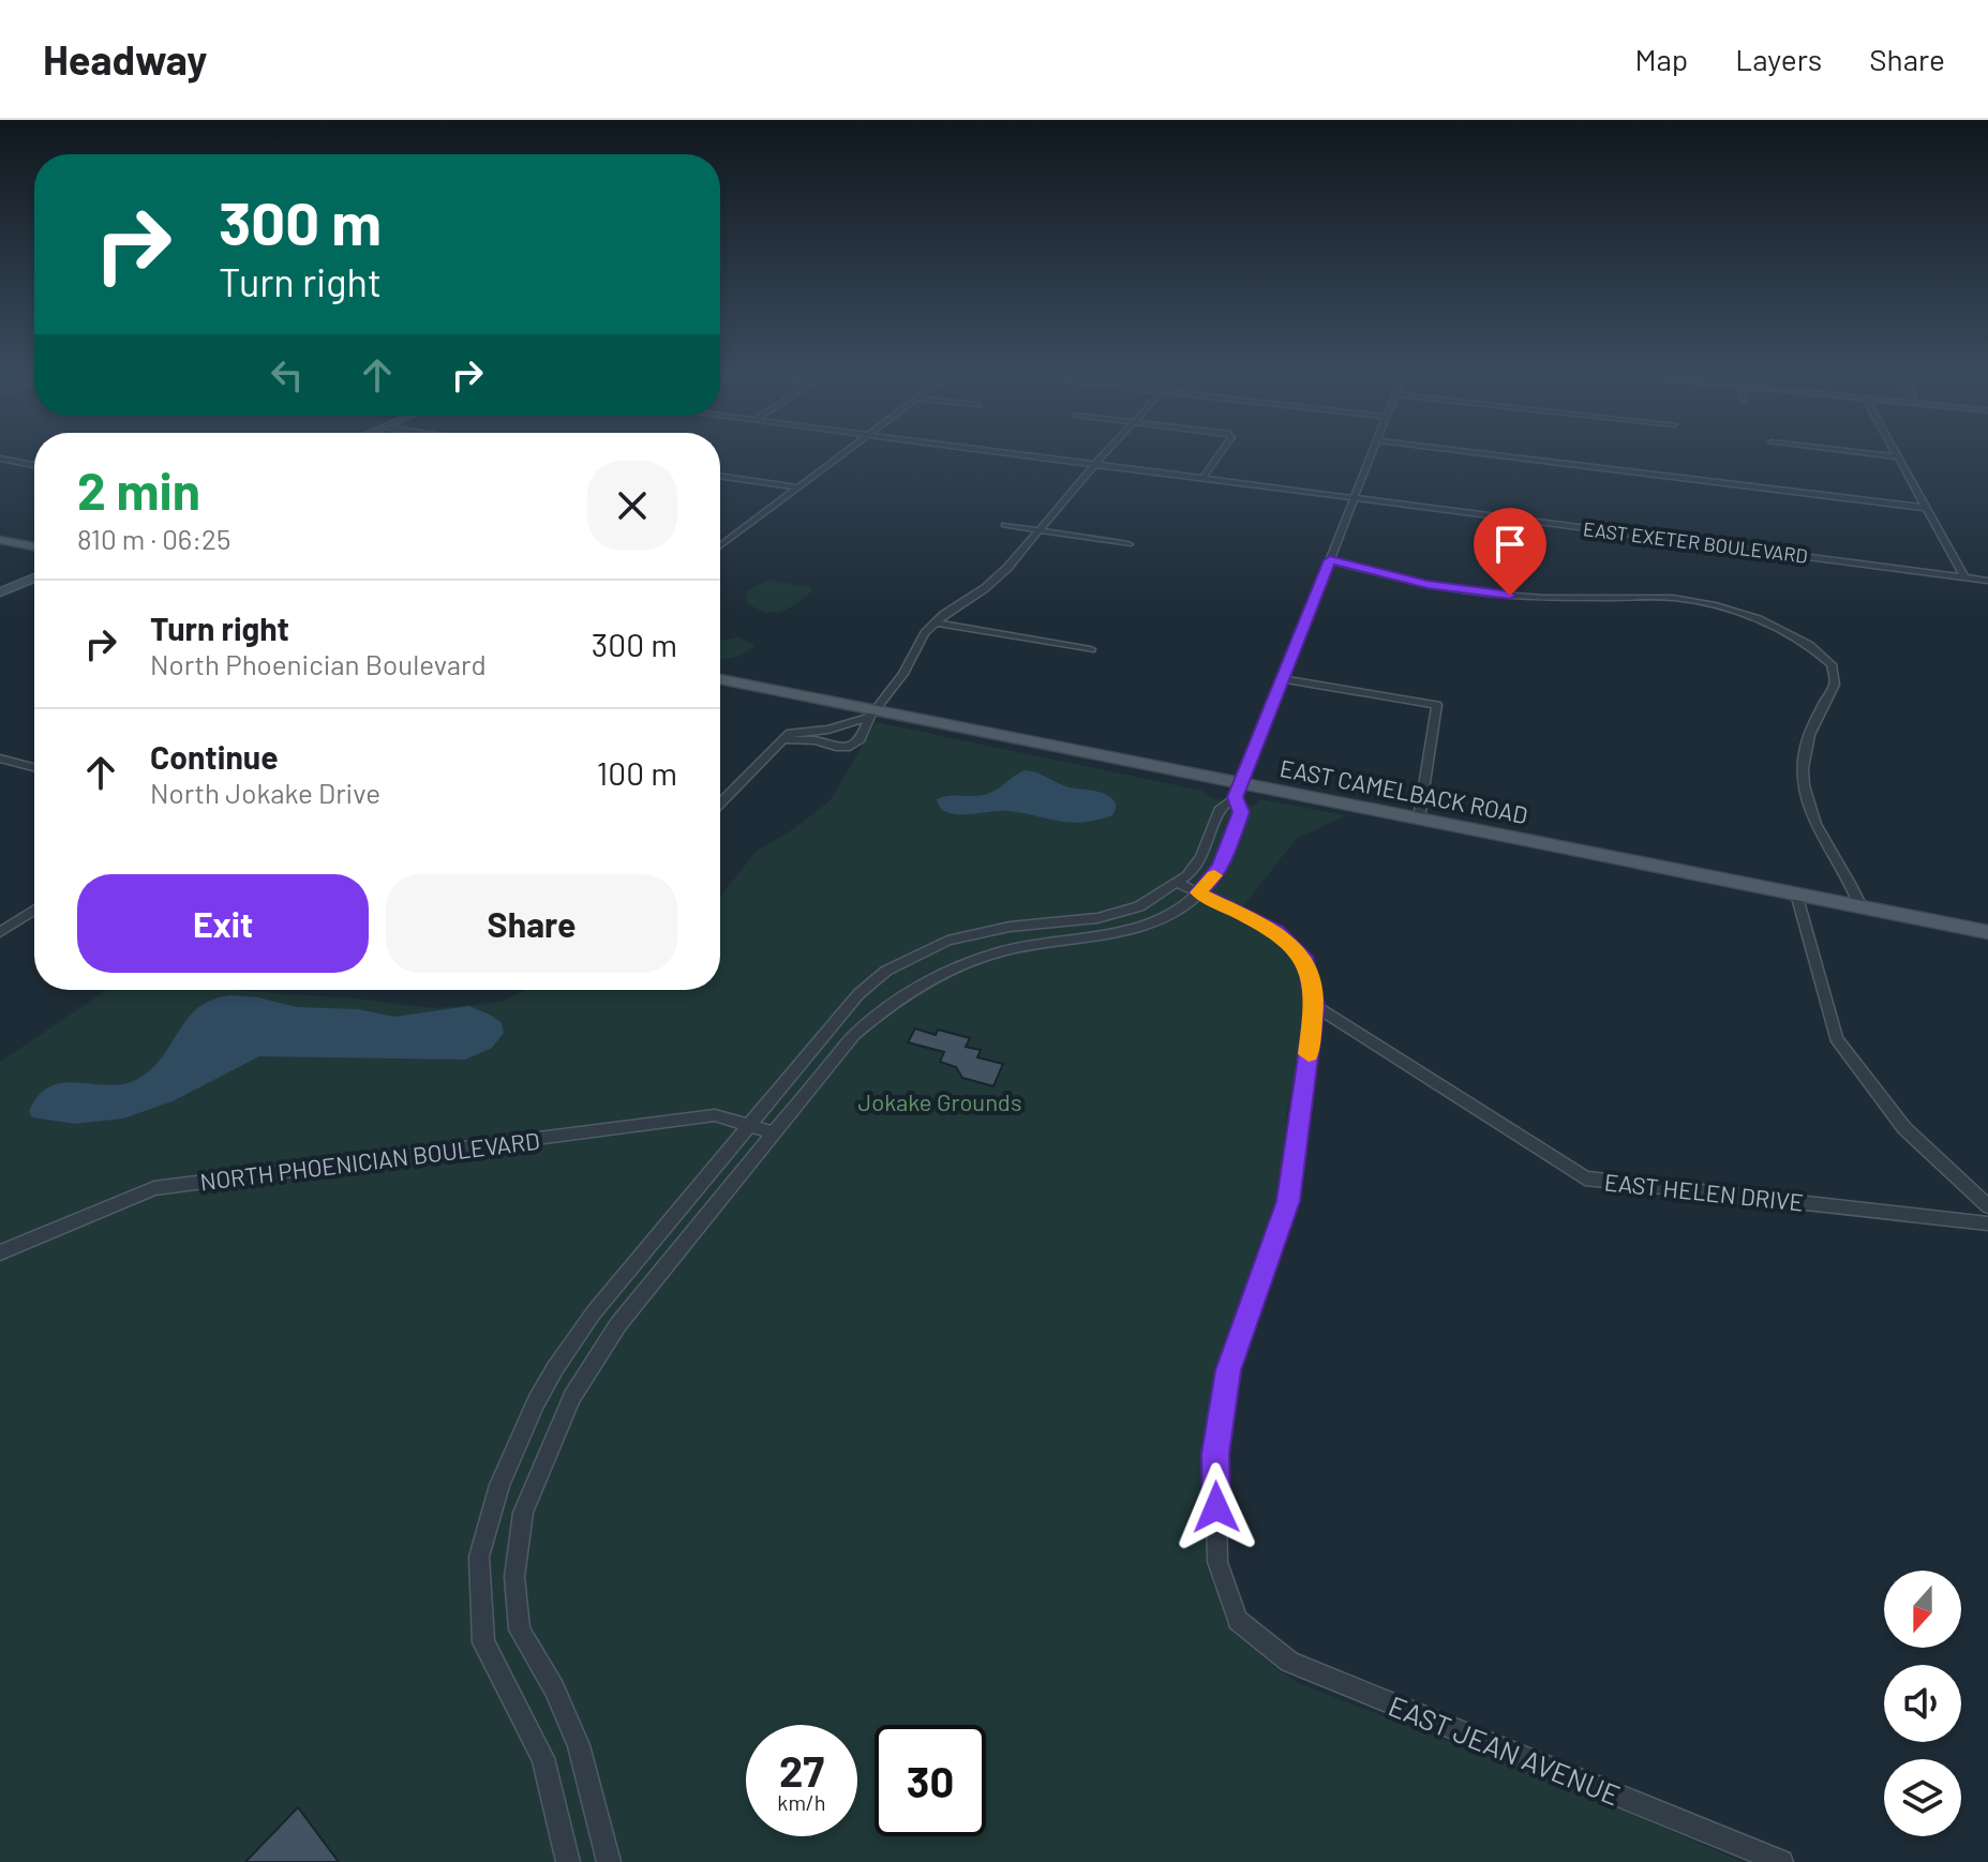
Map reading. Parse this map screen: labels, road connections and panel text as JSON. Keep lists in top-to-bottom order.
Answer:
{
  "streets": {
    "main road": ["EAST CAMELBACK ROAD"],
    "street": [
      "EAST EXETER BOULEVARD",
      "NORTH PHOENICIAN BOULEVARD",
      "EAST HELEN DRIVE",
      "EAST JEAN AVENUE"
    ]
  },
  "crossings": [
    ["EAST HELEN DRIVE", "EAST JEAN AVENUE"]
  ],
  "parks": ["Jokake Grounds"],
  "north": "bottom",
  "page": {
    "header": "Headway",
    "nav": ["Map", "Layers", "Share"],
    "turn": ["300 m", "Turn right"],
    "heading": ["2 min", "810 m · 06:25"],
    "list": [
      {
        "name": "Turn right",
        "note": "North Phoenician Boulevard",
        "value": "300 m"
      },
      {
        "name": "Continue",
        "note": "North Jokake Drive",
        "value": "100 m"
      }
    ],
    "buttons": ["Exit", "Share"],
    "speed": "27 km/h",
    "limit": "30"
  }
}
